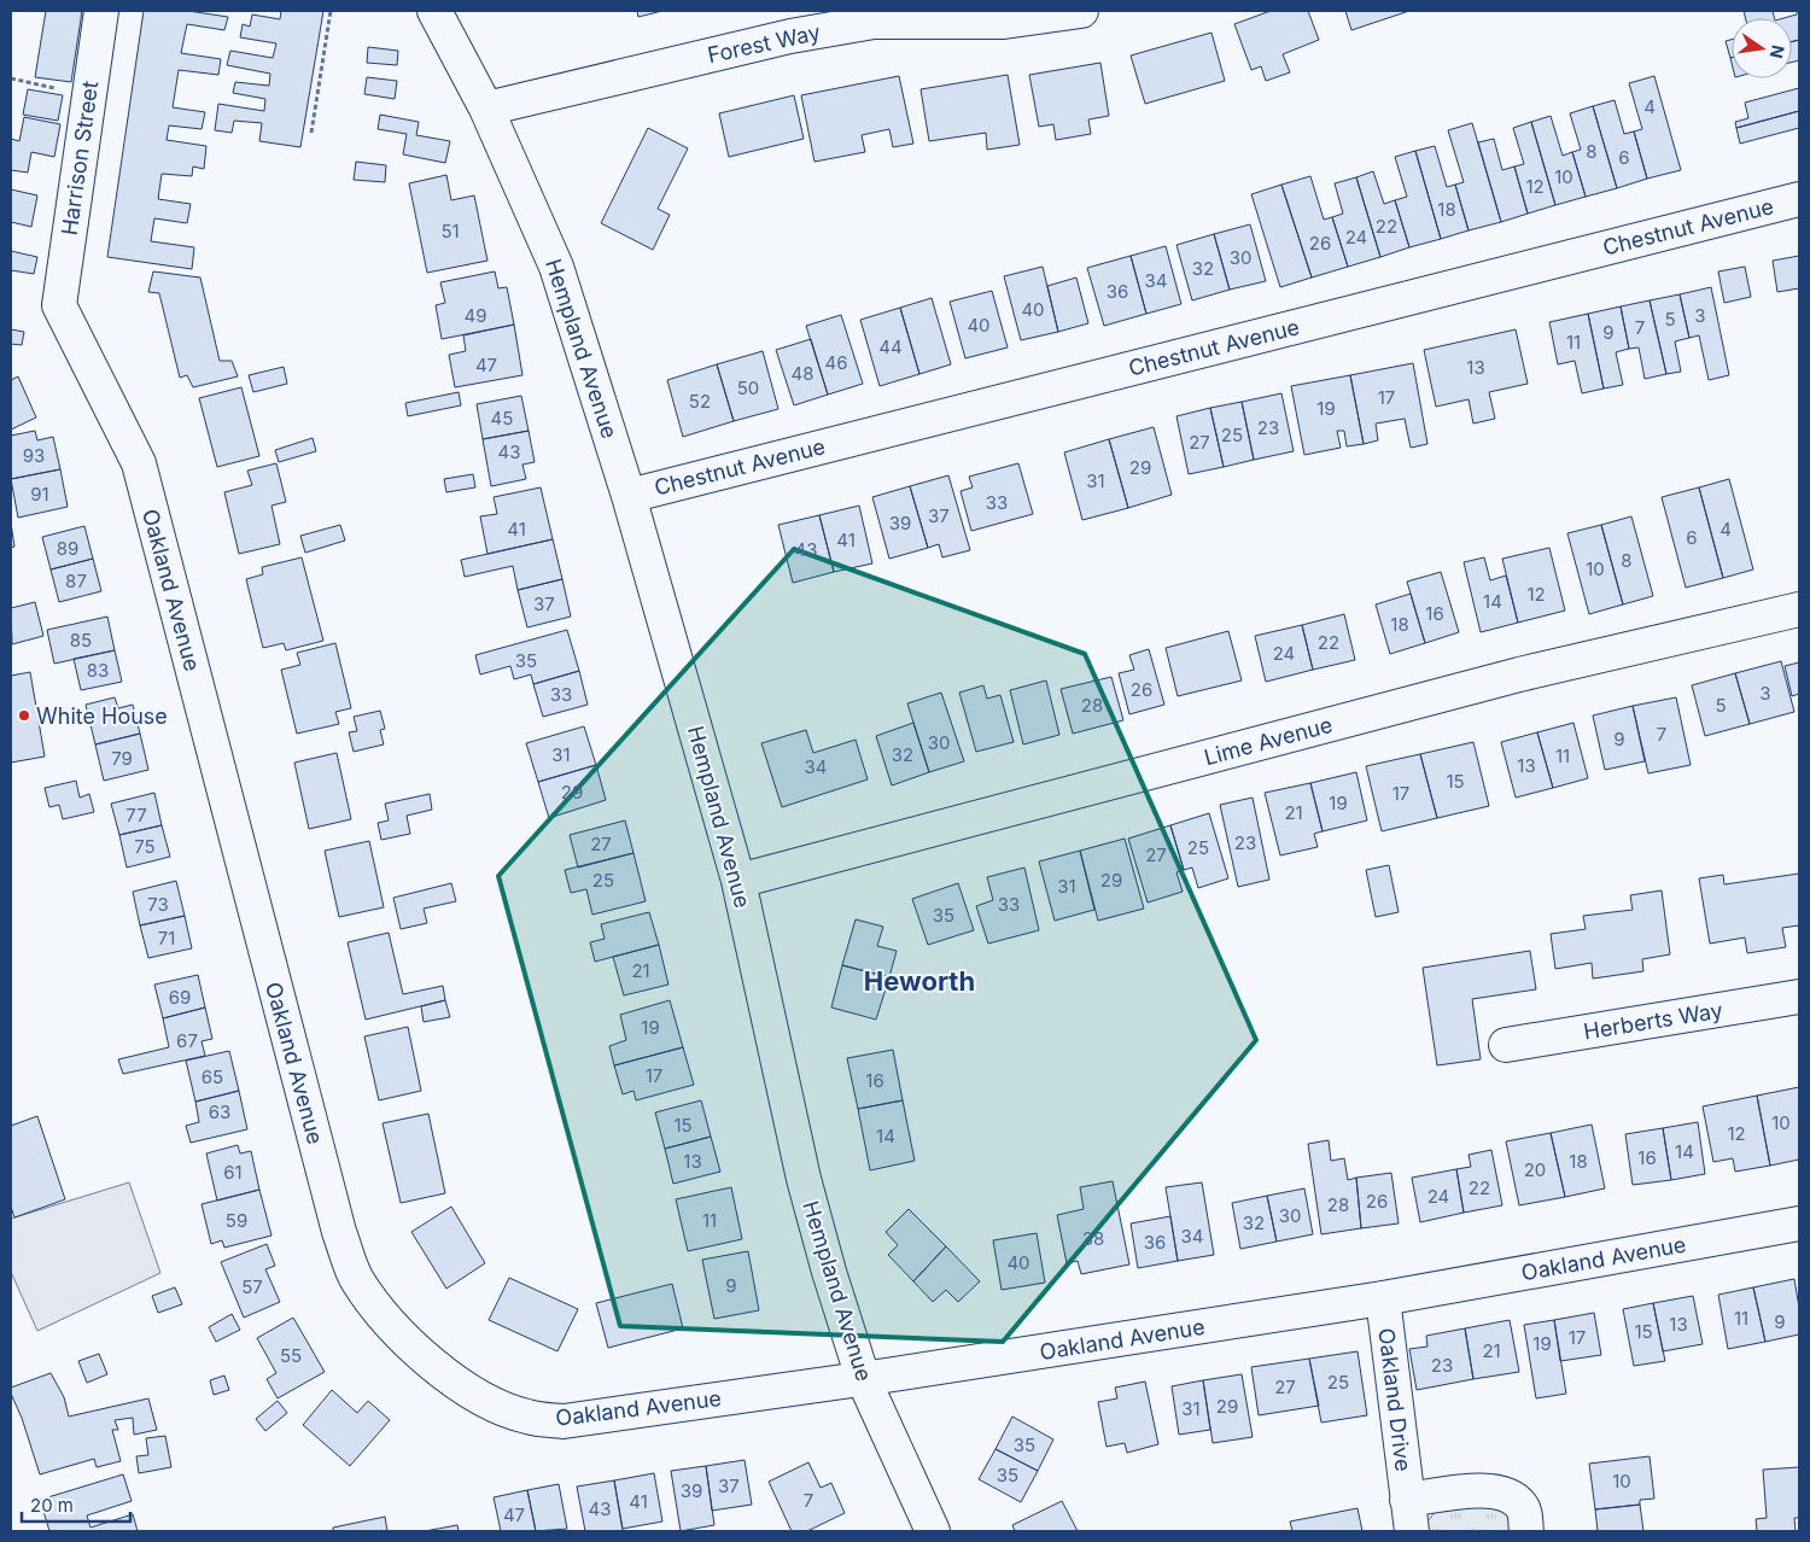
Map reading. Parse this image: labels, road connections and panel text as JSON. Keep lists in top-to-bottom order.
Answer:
{
  "streets": {
    "street": [
      "Forest Way",
      "Harrison Street",
      "Chestnut Avenue",
      "Hempland Avenue",
      "Oakland Avenue",
      "Lime Avenue",
      "Herberts Way",
      "Oakland Drive"
    ]
  },
  "crossings": [
    ["Forest Way", "Hempland Avenue"],
    ["Harrison Street", "Oakland Avenue"],
    ["Chestnut Avenue", "Hempland Avenue"],
    ["Hempland Avenue", "Oakland Avenue"],
    ["Hempland Avenue", "Lime Avenue"],
    ["Oakland Avenue", "Oakland Drive"]
  ],
  "districts": ["Heworth"],
  "places": ["White House"],
  "house_numbers": [
    "4",
    "8",
    "6",
    "10",
    "12",
    "18",
    "22",
    "51",
    "24",
    "26",
    "30",
    "32",
    "34",
    "36",
    "40",
    "49",
    "3",
    "5",
    "40",
    "7",
    "9",
    "11",
    "44",
    "46",
    "47",
    "13",
    "48",
    "50",
    "17",
    "52",
    "19",
    "45",
    "23",
    "25",
    "27",
    "43",
    "93",
    "29",
    "31",
    "91",
    "33",
    "37",
    "39",
    "41",
    "4",
    "6",
    "41",
    "89",
    "43",
    "8",
    "10",
    "87",
    "12",
    "14",
    "37",
    "16",
    "18",
    "85",
    "22",
    "24",
    "35",
    "83",
    "26",
    "3",
    "33",
    "28",
    "5",
    "7",
    "9",
    "30",
    "31",
    "32",
    "11",
    "79",
    "13",
    "34",
    "15",
    "29",
    "17",
    "19",
    "21",
    "77",
    "23",
    "27",
    "75",
    "25",
    "27",
    "25",
    "29",
    "31",
    "73",
    "33",
    "35",
    "71",
    "21",
    "69",
    "19",
    "67",
    "17",
    "65",
    "16",
    "63",
    "10",
    "15",
    "12",
    "14",
    "14",
    "16",
    "13",
    "18",
    "20",
    "61",
    "22",
    "24",
    "26",
    "28",
    "30",
    "59",
    "11",
    "32",
    "34",
    "38",
    "36",
    "40",
    "9",
    "57",
    "11",
    "9",
    "13",
    "15",
    "17",
    "19",
    "21",
    "55",
    "23",
    "25",
    "27",
    "29",
    "31",
    "35",
    "35",
    "10",
    "37",
    "39",
    "7",
    "41",
    "43",
    "47"
  ],
  "scale_bar": "20 m",
  "north": "right"
}
